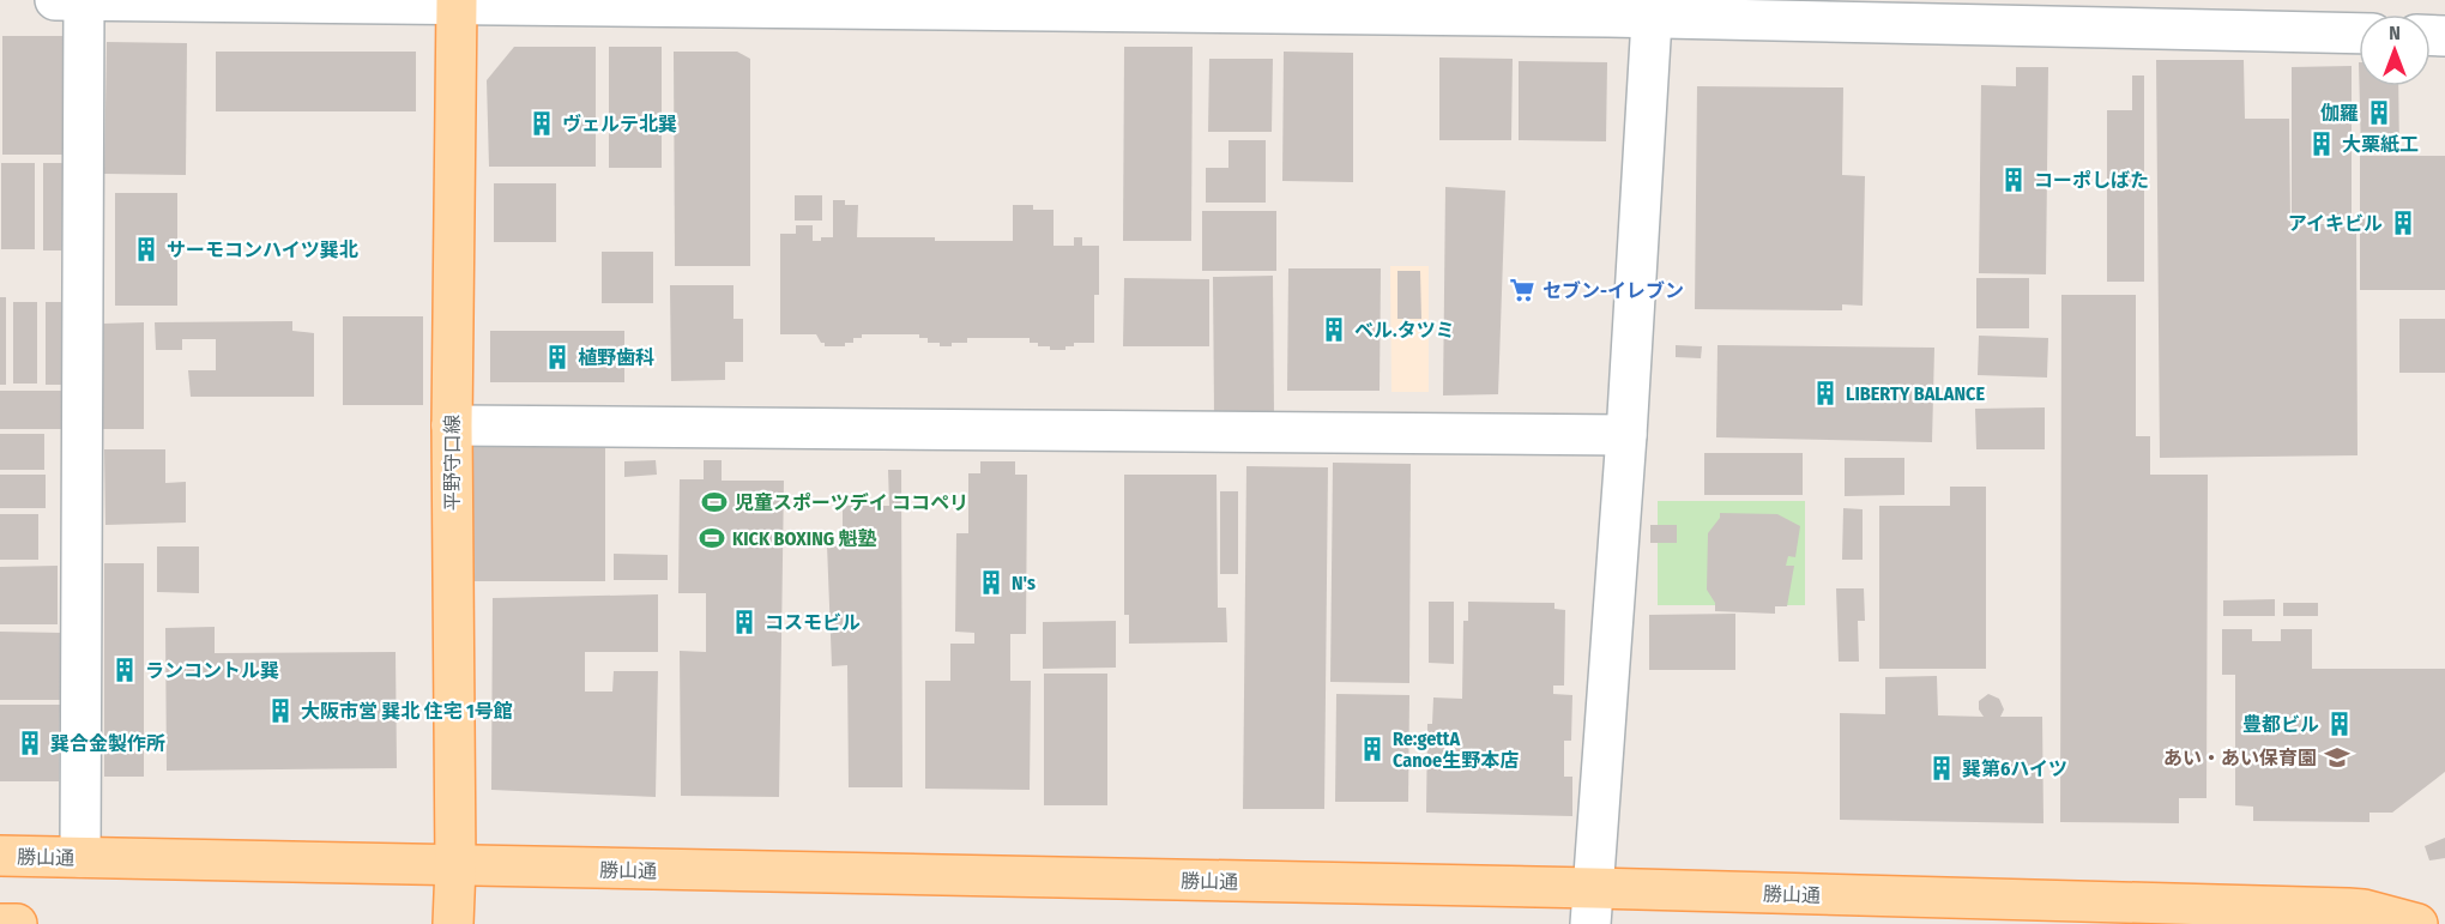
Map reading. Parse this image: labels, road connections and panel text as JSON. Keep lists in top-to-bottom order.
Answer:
{
  "streets": {
    "main road": ["平野守口線", "勝山通"]
  },
  "crossings": [
    ["平野守口線", "勝山通"]
  ],
  "places": {
    "building": [
      "伽羅",
      "ヴェルテ北巽",
      "大栗紙工",
      "コーポしばた",
      "アイキビル",
      "サーモコンハイツ巽北",
      "ベル.タツミ",
      "植野歯科",
      "LIBERTY BALANCE",
      "N's",
      "コスモビル",
      "ランコントル巽",
      "大阪市営 巽北 住宅 1号館",
      "豊都ビル",
      "巽合金製作所",
      "Re:gettA Canoe生野本店",
      "巽第6ハイツ"
    ],
    "supermarket": ["セブン-イレブン"],
    "sports": ["児童スポーツデイ ココペリ", "KICK BOXING 魁塾"],
    "school or university": ["あい・あい保育園"]
  },
  "north": "top"
}
